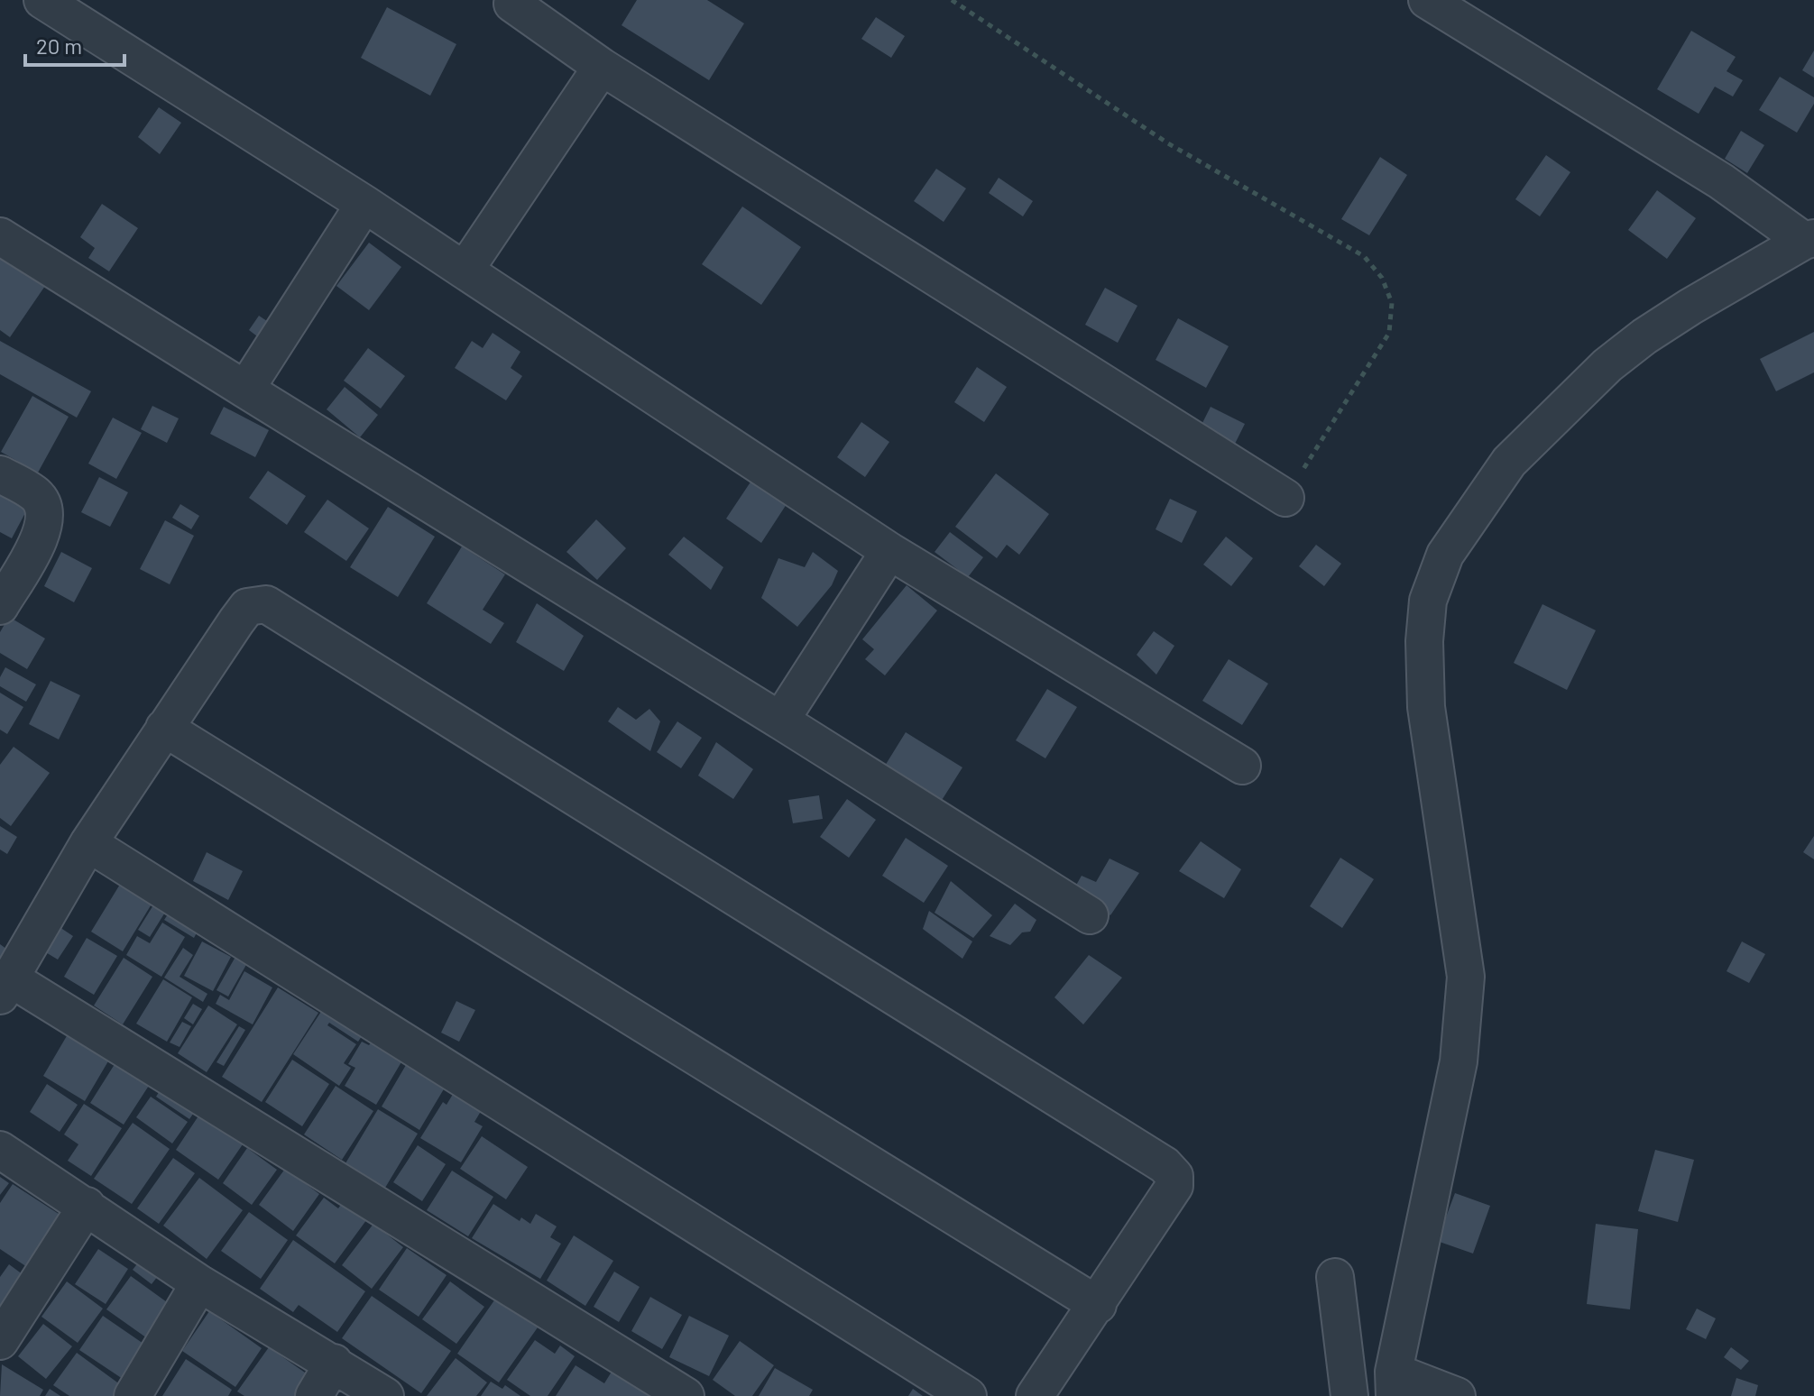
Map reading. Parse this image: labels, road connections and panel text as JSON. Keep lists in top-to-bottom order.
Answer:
{
  "scale_bar": "20 m"
}
